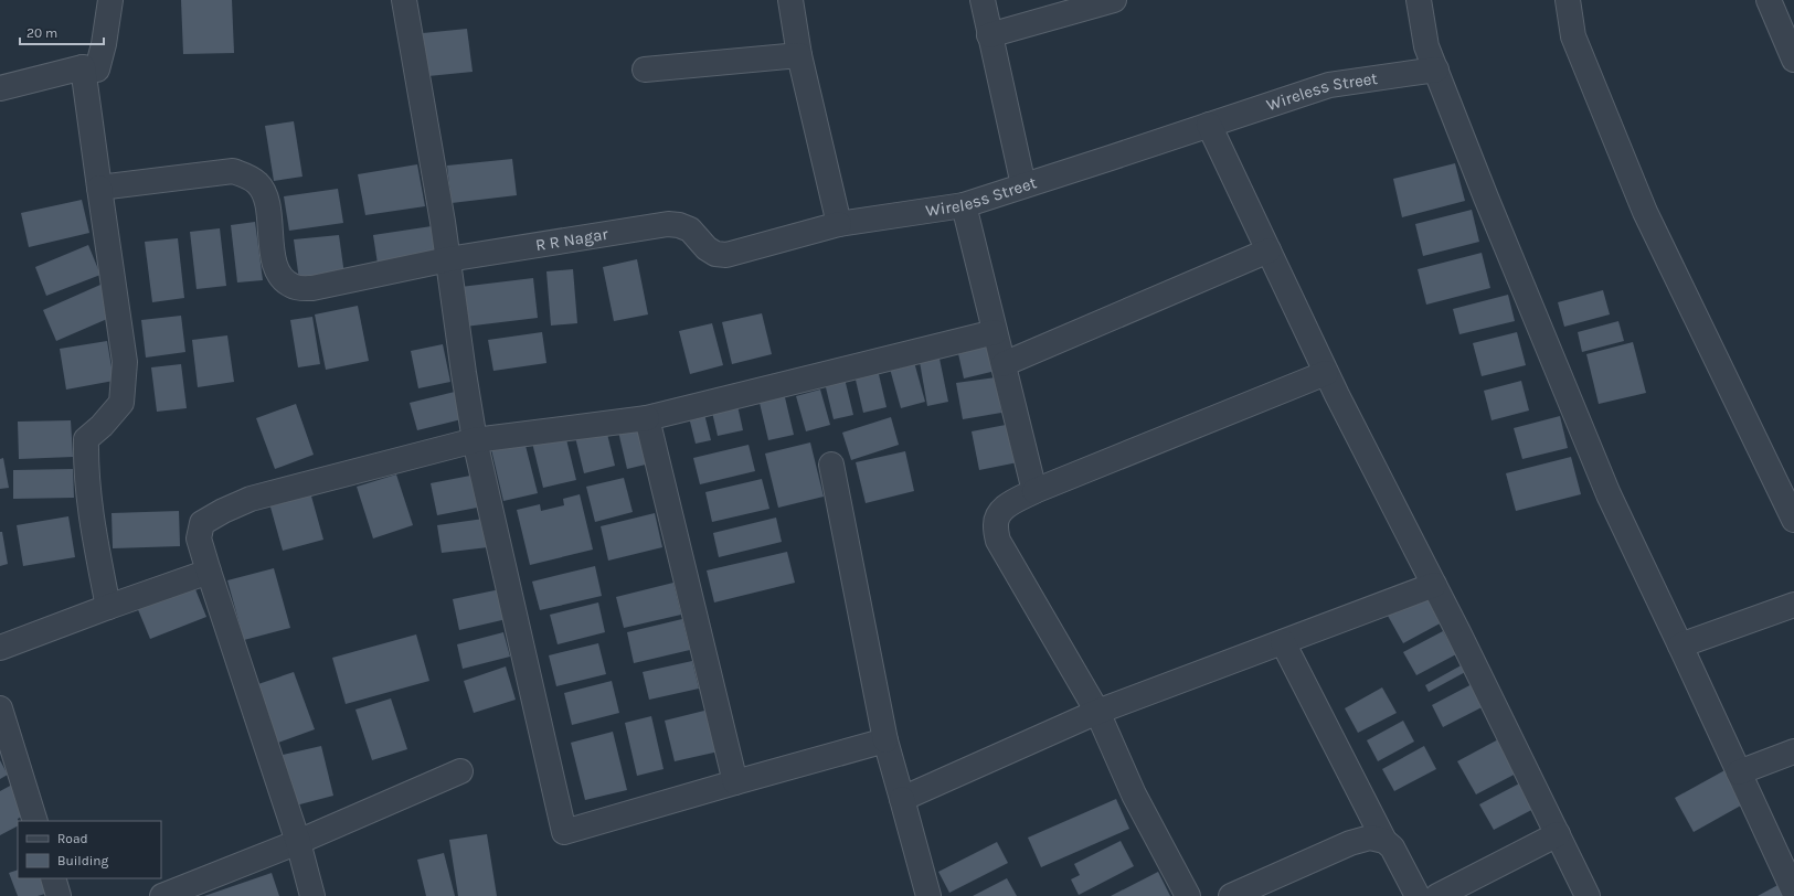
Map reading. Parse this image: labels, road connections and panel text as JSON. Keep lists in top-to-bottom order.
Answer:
{
  "streets": {
    "street": ["Wireless Street", "R R Nagar"]
  },
  "crossings": [
    ["Wireless Street", "R R Nagar"]
  ],
  "legend": ["Road", "Building"],
  "scale_bar": "20 m"
}
